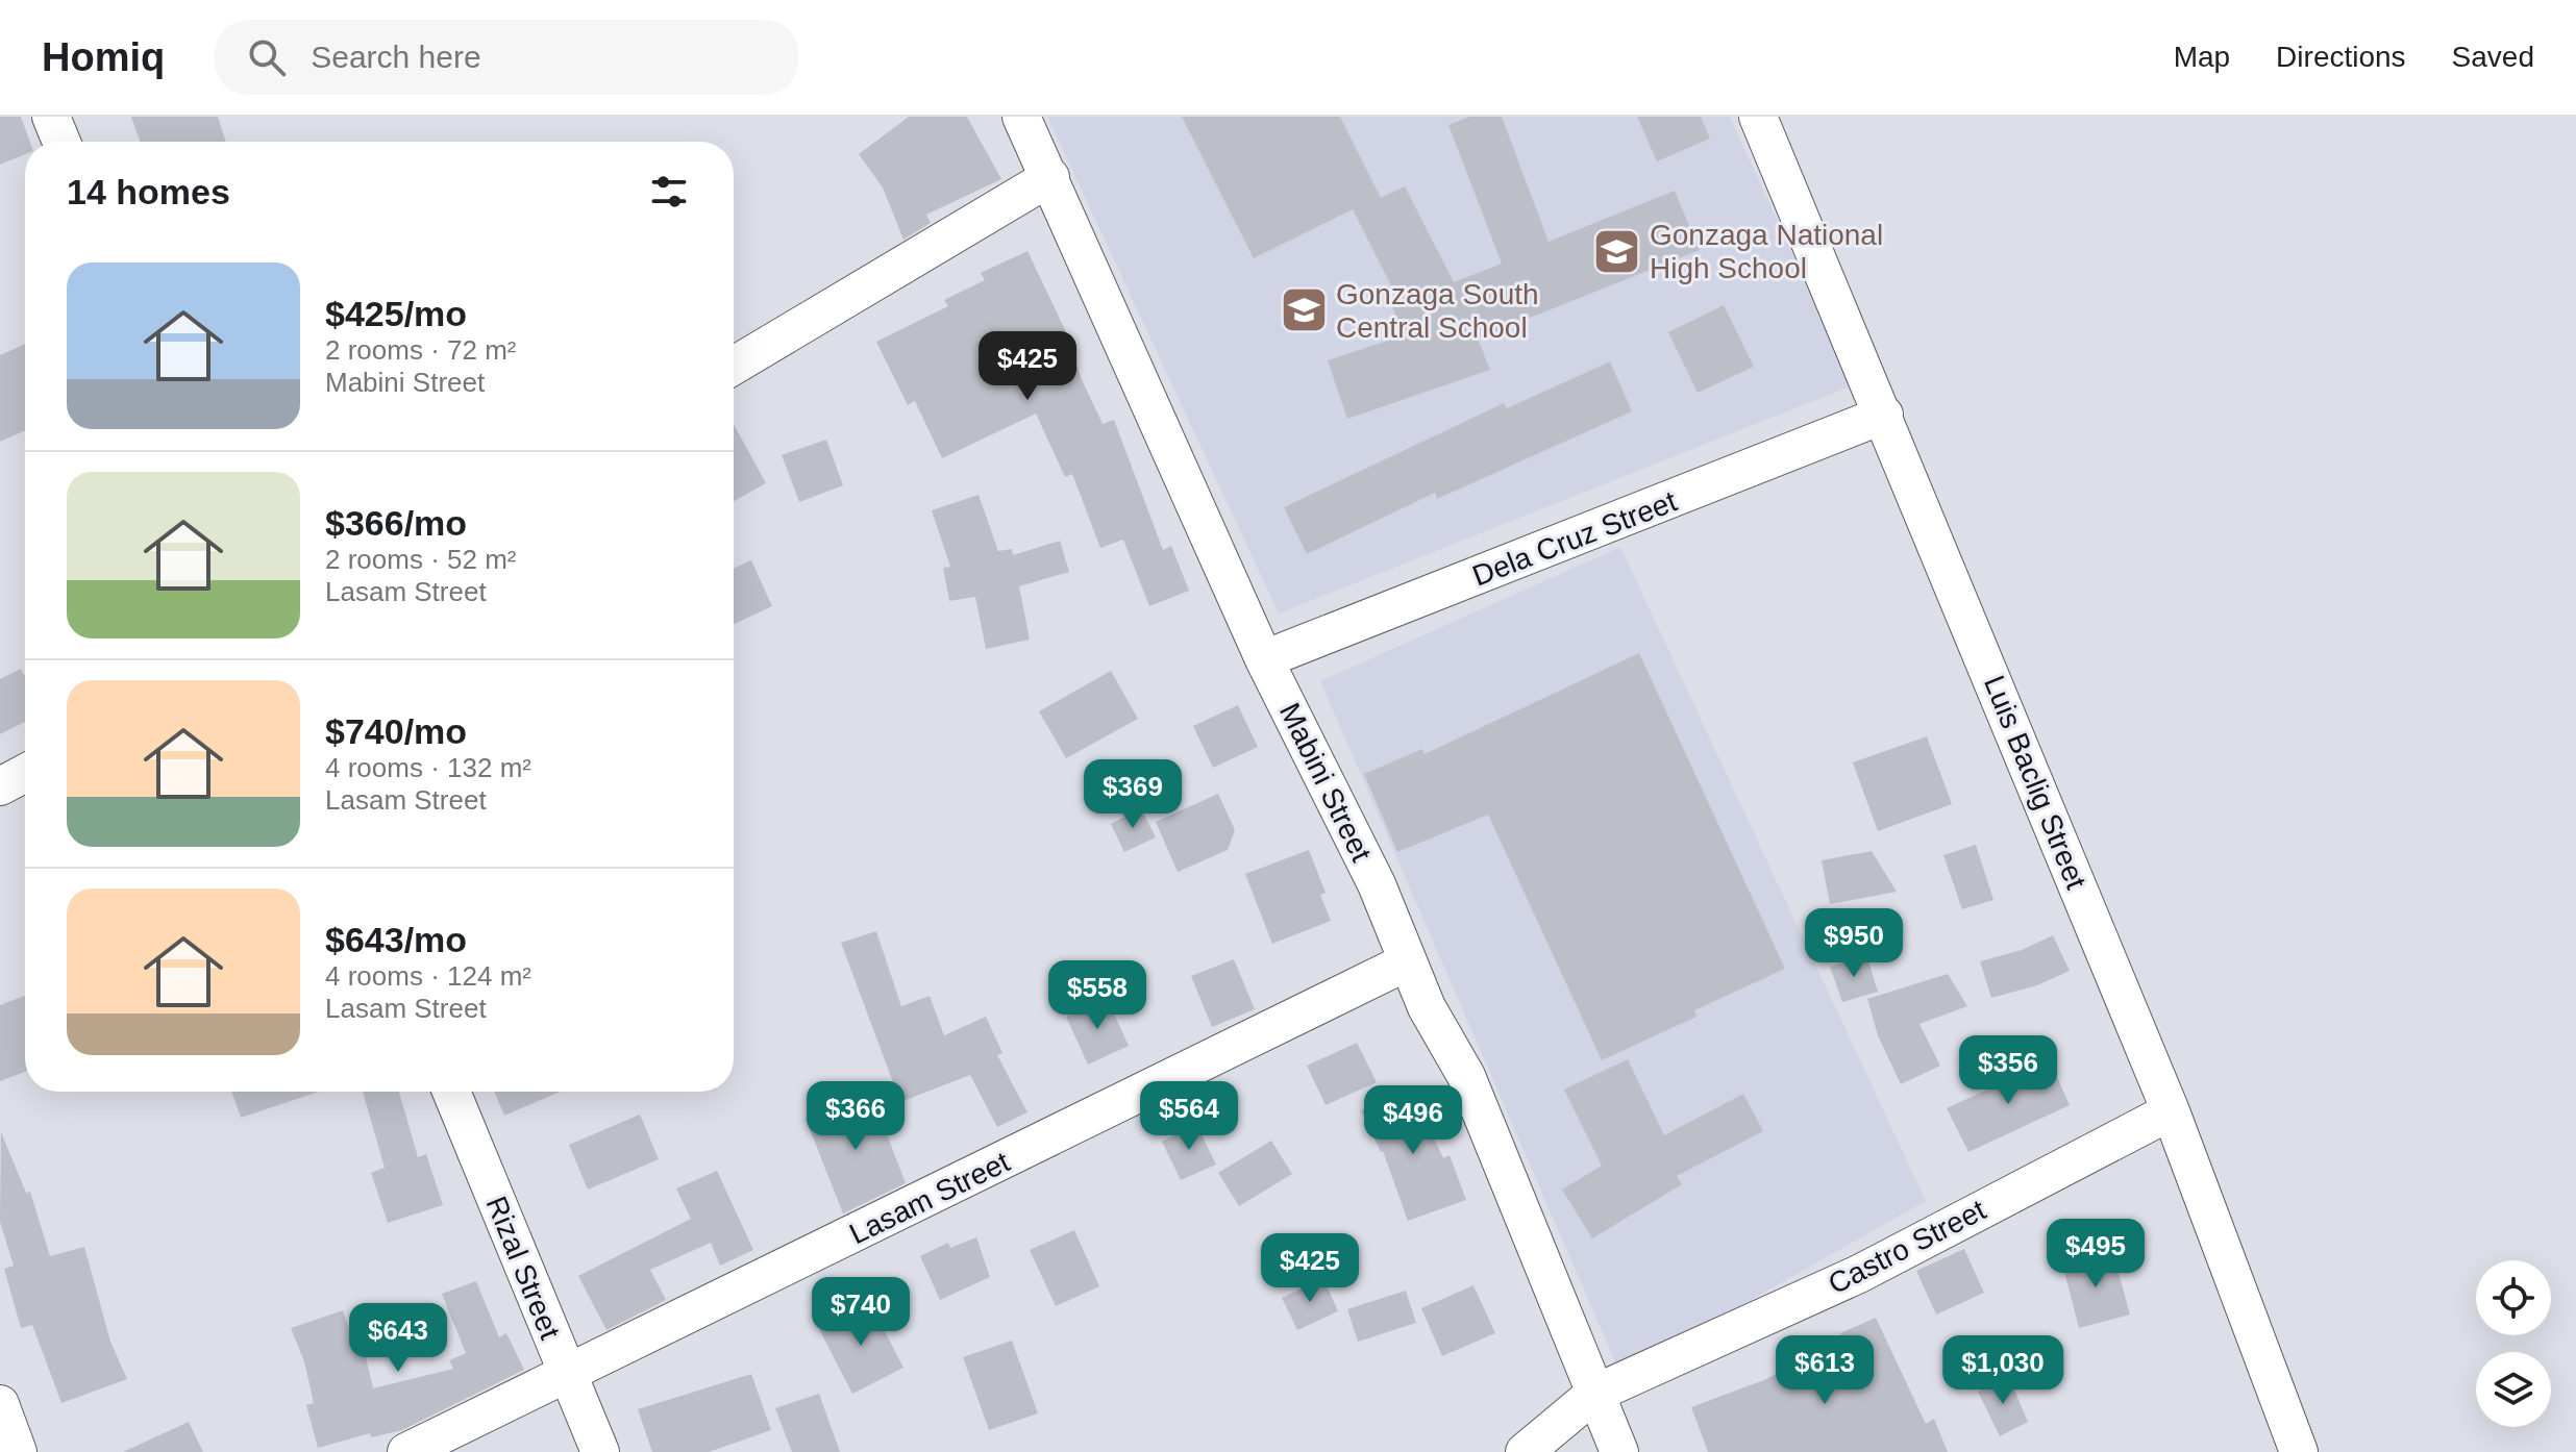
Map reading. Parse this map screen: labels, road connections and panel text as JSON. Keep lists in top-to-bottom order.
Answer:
{
  "streets": {
    "street": [
      "Dela Cruz Street",
      "Mabini Street",
      "Luis Baclig Street",
      "Lasam Street",
      "Castro Street",
      "Rizal Street"
    ]
  },
  "crossings": [
    ["Dela Cruz Street", "Mabini Street"],
    ["Dela Cruz Street", "Luis Baclig Street"],
    ["Mabini Street", "Lasam Street"],
    ["Mabini Street", "Castro Street"],
    ["Luis Baclig Street", "Castro Street"],
    ["Lasam Street", "Rizal Street"]
  ],
  "places": {
    "school or university": ["Gonzaga National High School", "Gonzaga South Central School"]
  },
  "page": {
    "header": "Homiq",
    "search": "Search here",
    "nav": ["Map", "Directions", "Saved"],
    "heading": "14 homes",
    "list": [
      {
        "name": "$425/mo",
        "note": "2 rooms · 72 m² · Mabini Street"
      },
      {
        "name": "$366/mo",
        "note": "2 rooms · 52 m² · Lasam Street"
      },
      {
        "name": "$740/mo",
        "note": "4 rooms · 132 m² · Lasam Street"
      },
      {
        "name": "$643/mo",
        "note": "4 rooms · 124 m² · Lasam Street"
      }
    ],
    "price": [
      "$425",
      "$369",
      "$950",
      "$558",
      "$356",
      "$366",
      "$564",
      "$496",
      "$495",
      "$425",
      "$740",
      "$643",
      "$613",
      "$1,030"
    ]
  }
}
